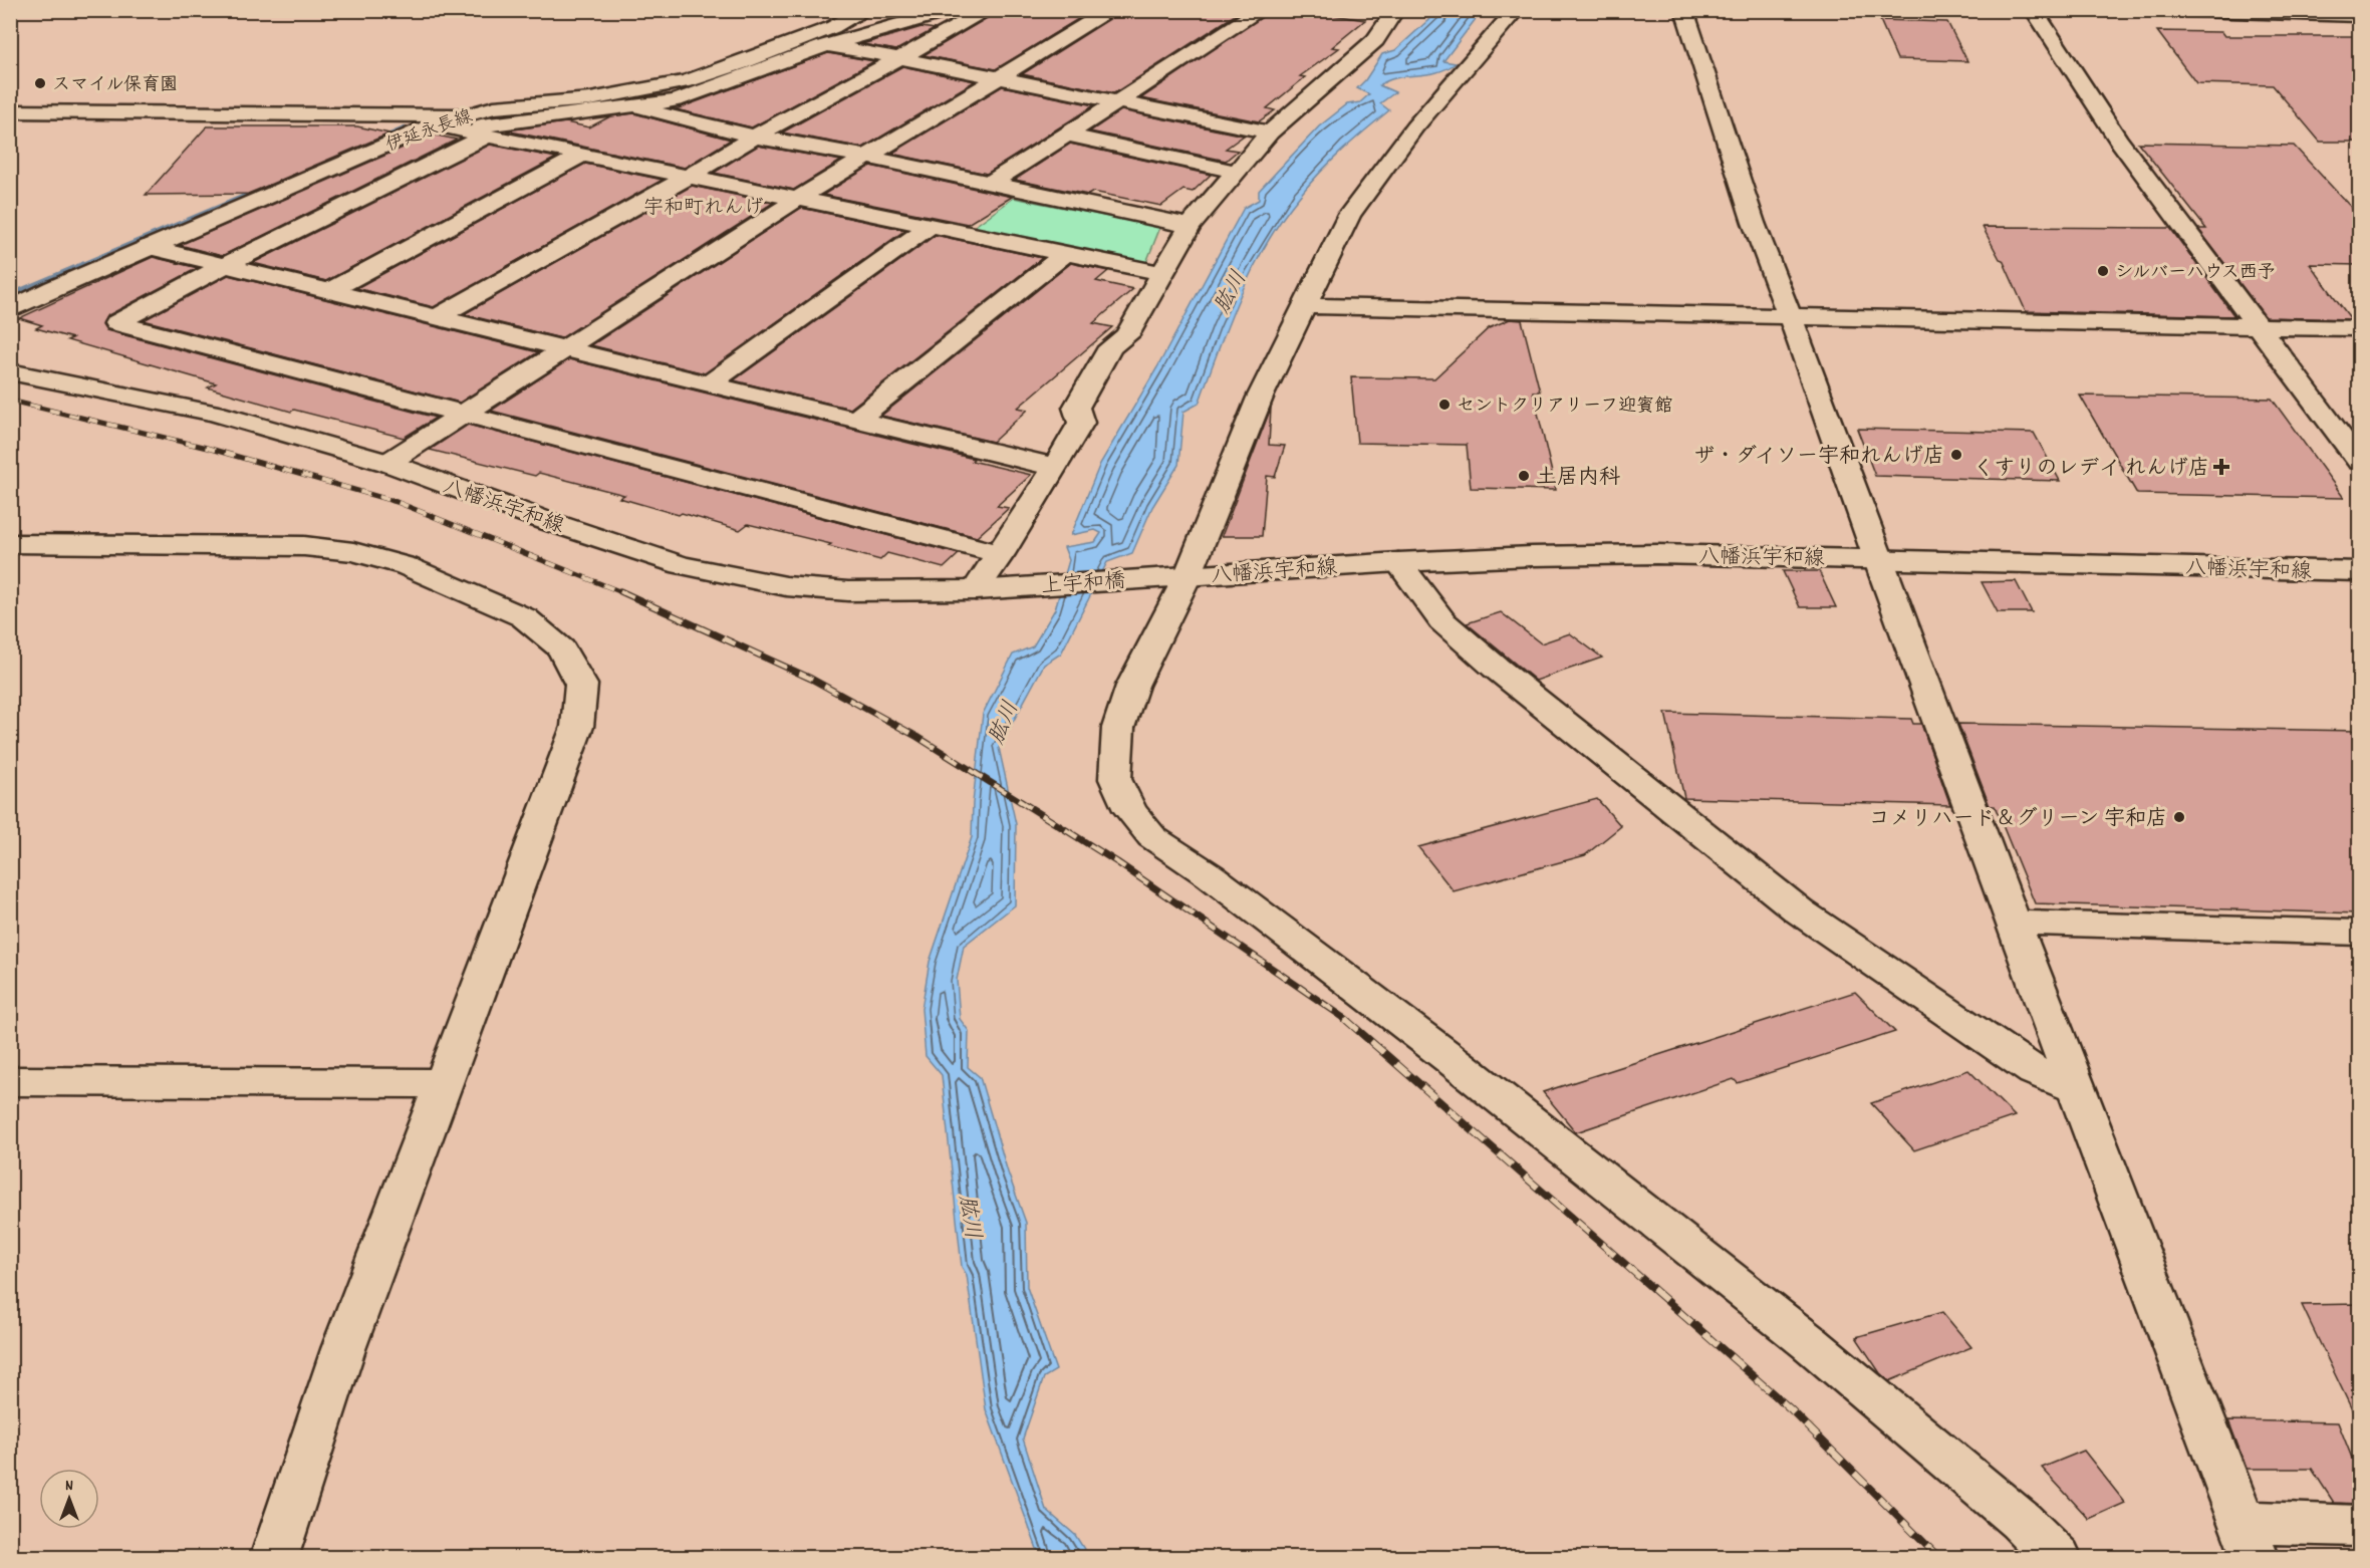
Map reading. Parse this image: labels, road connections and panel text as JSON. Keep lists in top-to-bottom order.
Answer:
{
  "streets": {
    "street": ["伊延永長線", "八幡浜宇和線", "上宇和橋"]
  },
  "crossings": [
    ["八幡浜宇和線", "上宇和橋"]
  ],
  "districts": ["宇和町れんげ"],
  "water": ["肱川"],
  "places": {
    "other": [
      "スマイル保育園",
      "シルバーハウス西予",
      "セントクリアリーフ迎賓館",
      "ザ・ダイソー宇和れんげ店",
      "土居内科",
      "コメリハード＆グリーン 宇和店"
    ],
    "health": ["くすりのレデイ れんげ店"]
  },
  "north": "top"
}
